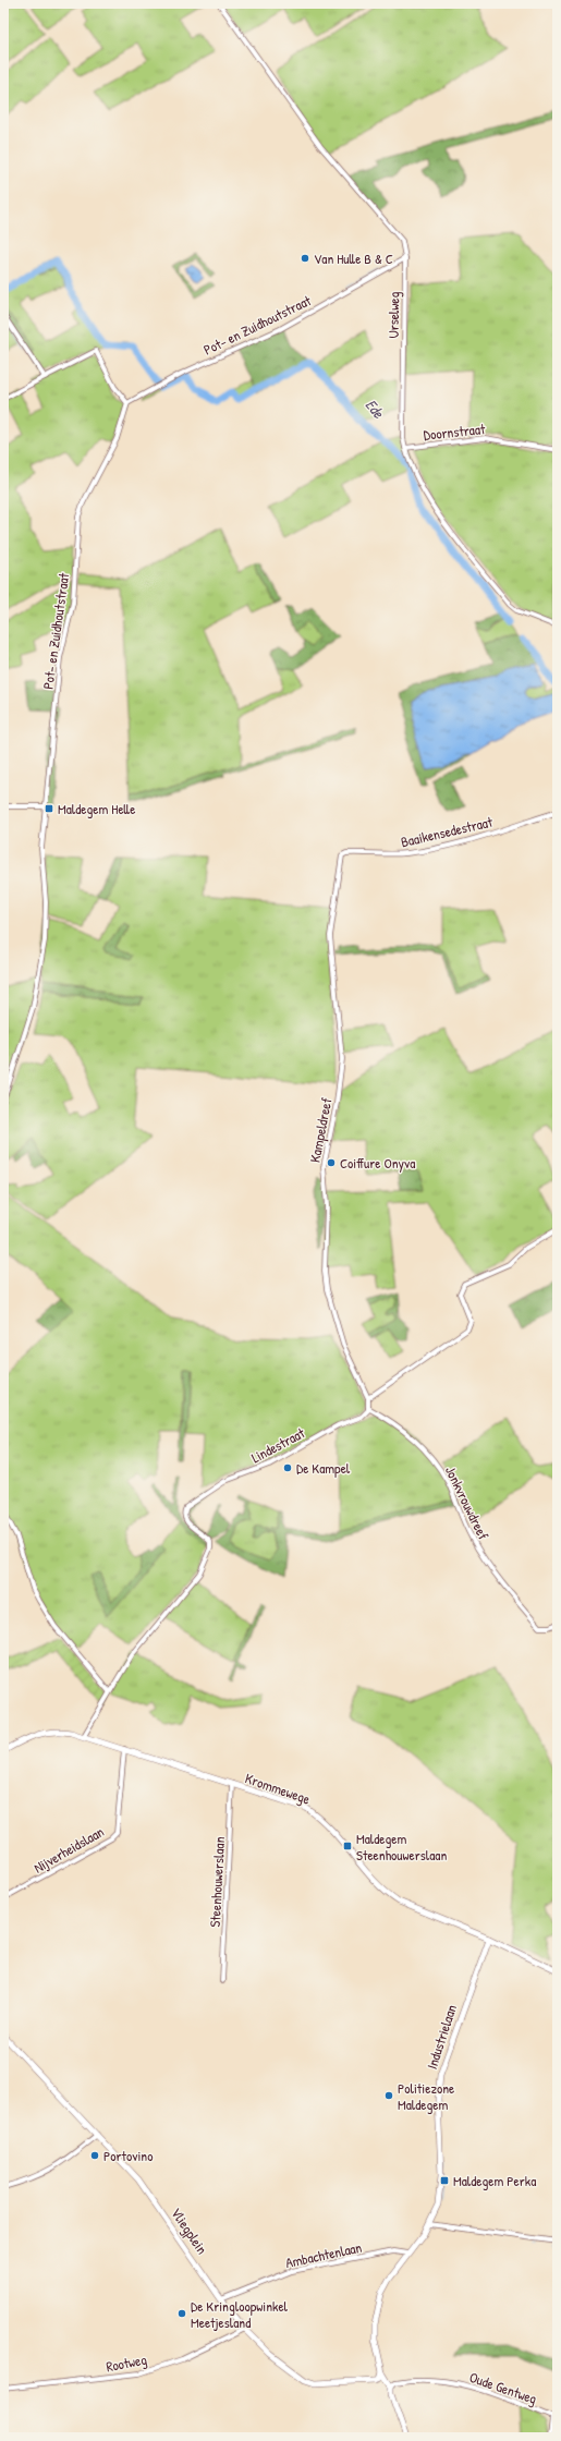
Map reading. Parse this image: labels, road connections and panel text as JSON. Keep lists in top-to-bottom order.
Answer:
{
  "streets": {
    "street": [
      "Urselweg",
      "Pot- en Zuidhoutstraat",
      "Doornstraat",
      "Baaikensedestraat",
      "Kampeldreef",
      "Lindestraat",
      "Jonkvrouwdreef",
      "Krommewege",
      "Nijverheidslaan",
      "Steenhouwerslaan",
      "Industrielaan",
      "Vliegplein",
      "Ambachtenlaan",
      "Rootweg",
      "Oude Gentweg"
    ]
  },
  "crossings": [
    ["Urselweg", "Pot- en Zuidhoutstraat"],
    ["Urselweg", "Doornstraat"],
    ["Baaikensedestraat", "Kampeldreef"],
    ["Lindestraat", "Jonkvrouwdreef"],
    ["Lindestraat", "Krommewege"],
    ["Krommewege", "Nijverheidslaan"],
    ["Krommewege", "Steenhouwerslaan"],
    ["Krommewege", "Industrielaan"],
    ["Industrielaan", "Vliegplein"],
    ["Industrielaan", "Ambachtenlaan"],
    ["Vliegplein", "Ambachtenlaan"],
    ["Vliegplein", "Rootweg"]
  ],
  "water": ["Ede"],
  "places": {
    "other": [
      "Van Hulle B & C",
      "Coiffure Onyva",
      "De Kampel",
      "Politiezone Maldegem",
      "Portovino",
      "De Kringloopwinkel Meetjesland"
    ],
    "transit": ["Maldegem Helle", "Maldegem Steenhouwerslaan", "Maldegem Perka"]
  }
}
